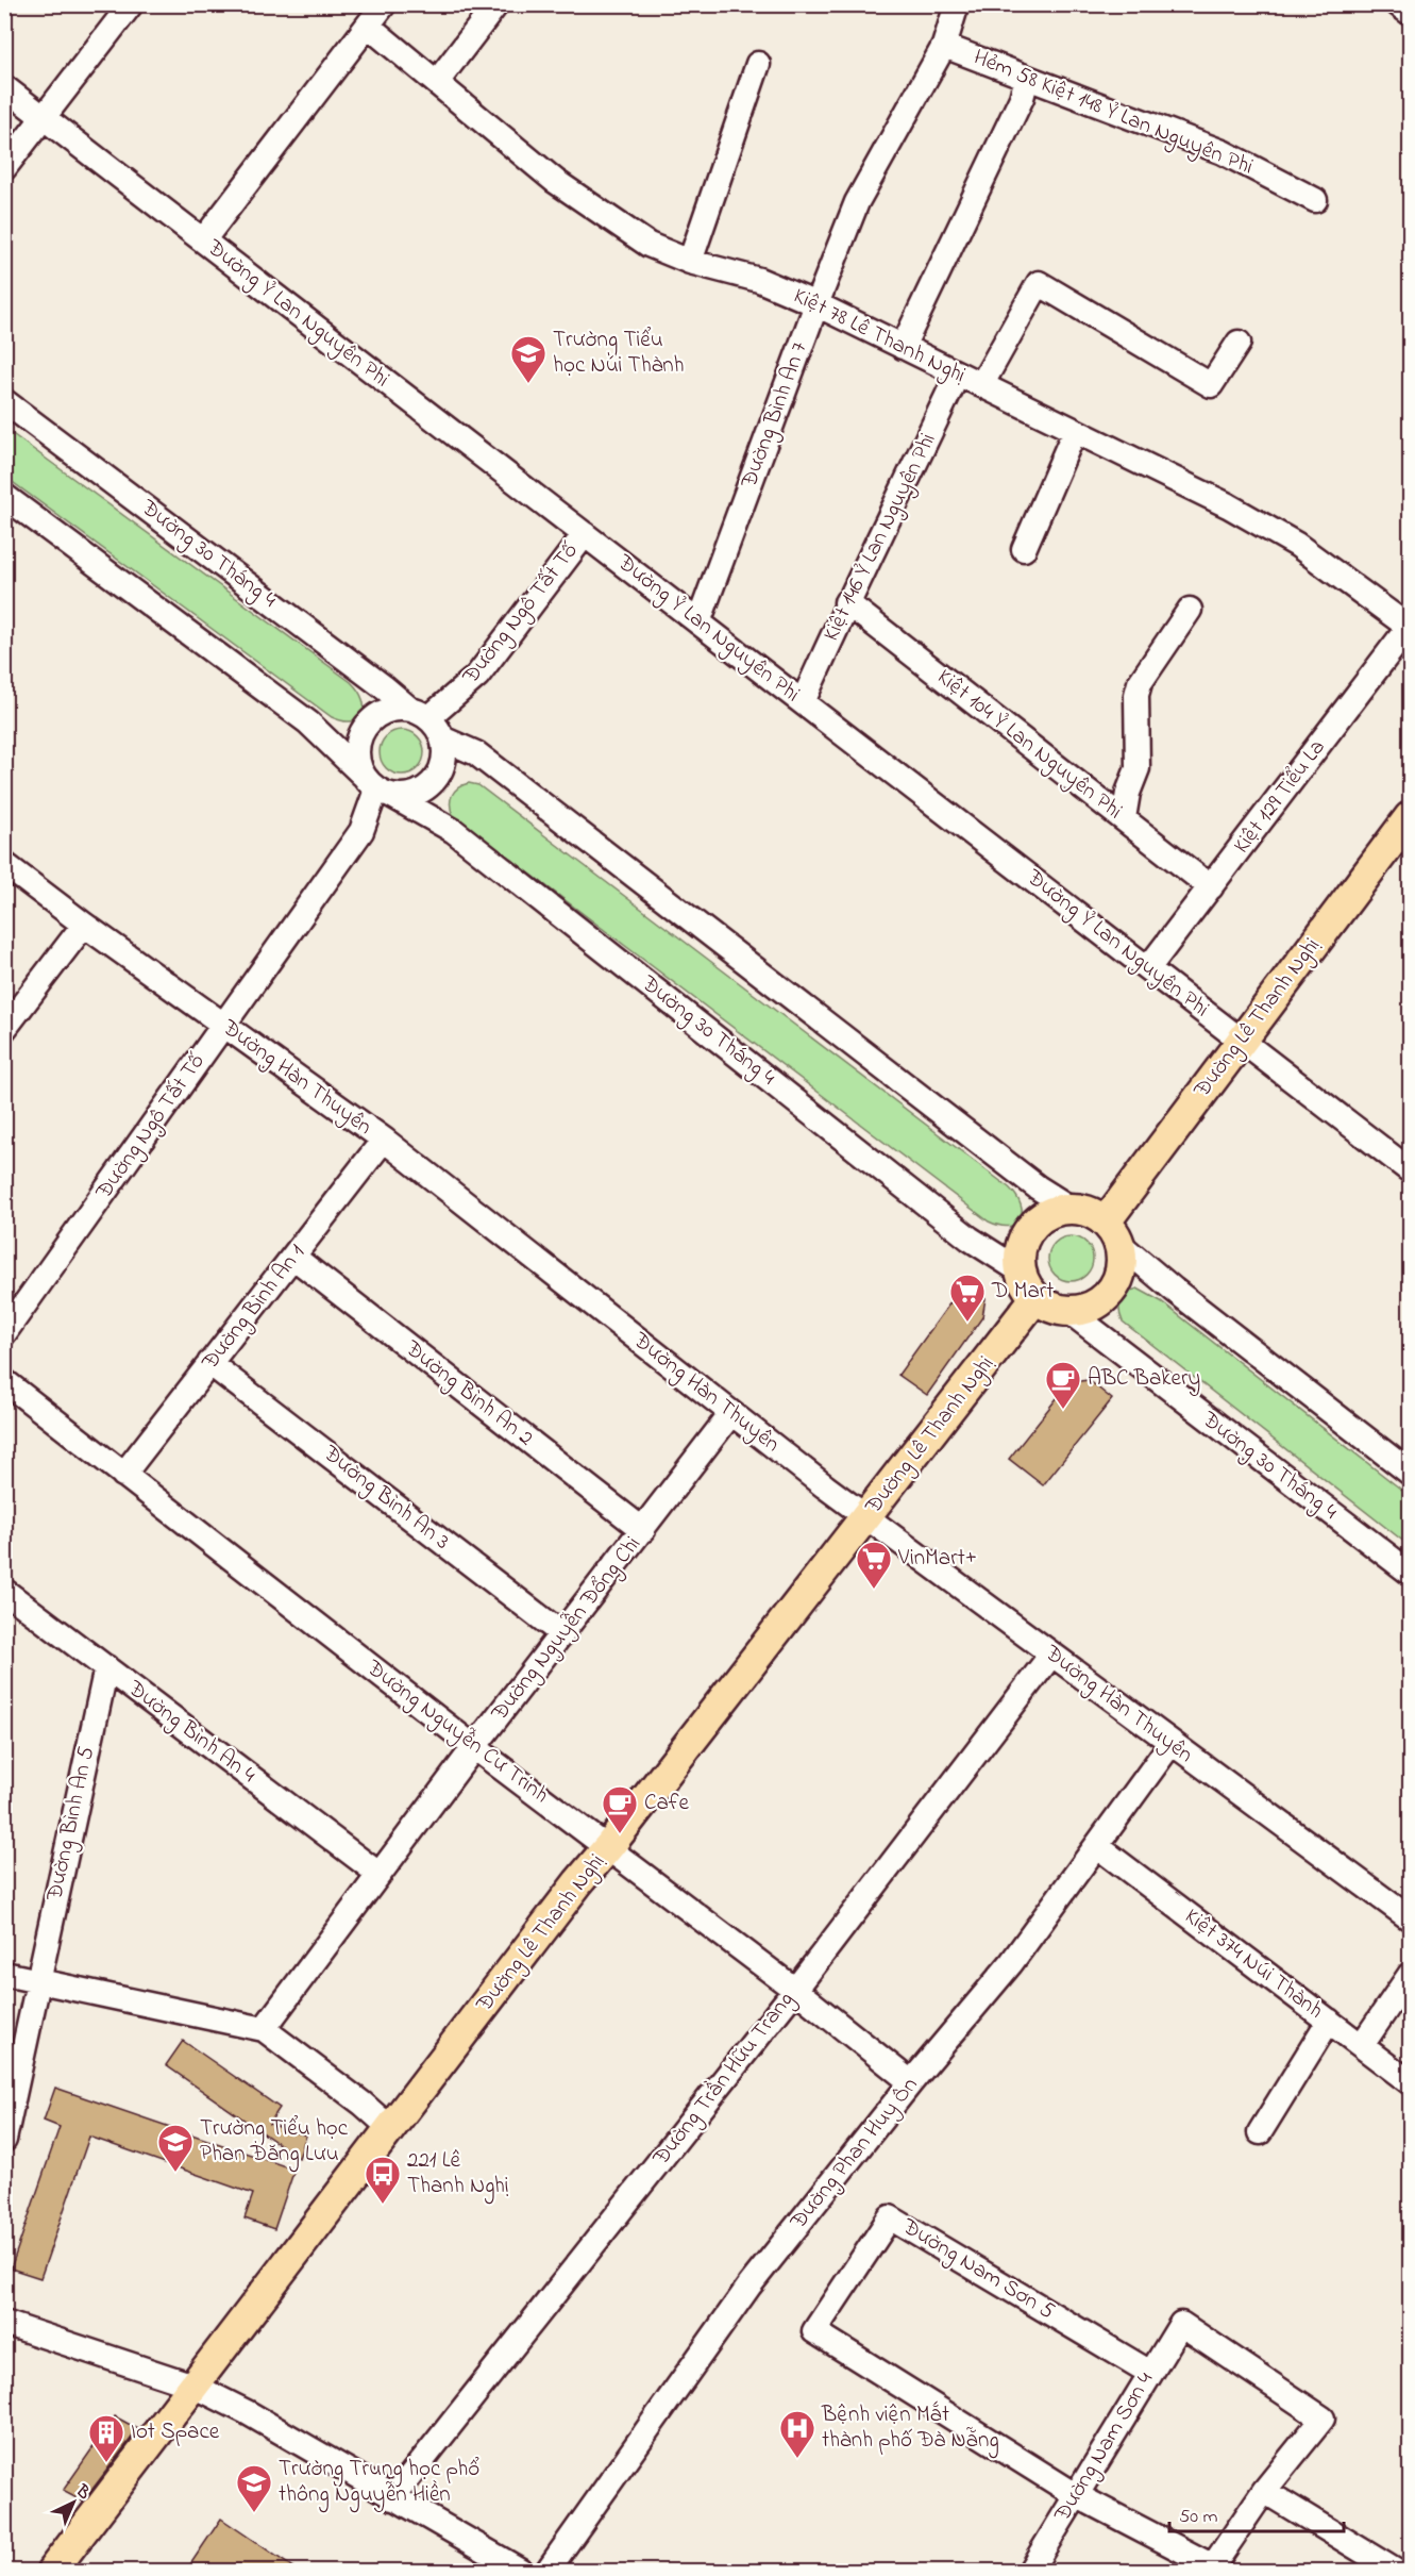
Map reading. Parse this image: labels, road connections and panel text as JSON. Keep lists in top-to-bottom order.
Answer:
{
  "streets": {
    "main road": ["Đường Lê Thanh Nghị"],
    "street": [
      "Hẻm 58 Kiệt 148 Ỷ Lan Nguyên Phi",
      "Đường Ỷ Lan Nguyên Phi",
      "Kiệt 78 Lê Thanh Nghị",
      "Đường Bình An 7",
      "Kiệt 146 Ỷ Lan Nguyên Phi",
      "Đường 30 Tháng 4",
      "Đường Ngô Tất Tố",
      "Kiệt 104 Ỷ Lan Nguyên Phi",
      "Kiệt 129 Tiểu La",
      "Đường Hàn Thuyên",
      "Đường Bình An 1",
      "Đường Bình An 2",
      "Đường Bình An 3",
      "Đường Nguyễn Đổng Chi",
      "Đường Bình An 4",
      "Đường Nguyễn Cư Trinh",
      "Đường Bình An 5",
      "Kiệt 374 Núi Thành",
      "Đường Trần Hữu Trang",
      "Đường Phan Huy Ôn",
      "Đường Nam Sơn 5",
      "Đường Nam Sơn 4"
    ]
  },
  "crossings": [
    ["Hẻm 58 Kiệt 148 Ỷ Lan Nguyên Phi", "Đường Bình An 7"],
    ["Đường Ỷ Lan Nguyên Phi", "Đường Bình An 7"],
    ["Đường Ỷ Lan Nguyên Phi", "Kiệt 146 Ỷ Lan Nguyên Phi"],
    ["Đường Ỷ Lan Nguyên Phi", "Đường Ngô Tất Tố"],
    ["Đường Ỷ Lan Nguyên Phi", "Kiệt 129 Tiểu La"],
    ["Đường Ỷ Lan Nguyên Phi", "Đường Lê Thanh Nghị"],
    ["Kiệt 78 Lê Thanh Nghị", "Đường Bình An 7"],
    ["Kiệt 78 Lê Thanh Nghị", "Kiệt 146 Ỷ Lan Nguyên Phi"],
    ["Kiệt 78 Lê Thanh Nghị", "Kiệt 129 Tiểu La"],
    ["Kiệt 146 Ỷ Lan Nguyên Phi", "Kiệt 104 Ỷ Lan Nguyên Phi"],
    ["Đường 30 Tháng 4", "Đường Ngô Tất Tố"],
    ["Đường 30 Tháng 4", "Đường Lê Thanh Nghị"],
    ["Đường Ngô Tất Tố", "Đường Hàn Thuyên"],
    ["Kiệt 104 Ỷ Lan Nguyên Phi", "Kiệt 129 Tiểu La"],
    ["Đường Lê Thanh Nghị", "Đường Hàn Thuyên"],
    ["Đường Lê Thanh Nghị", "Đường Nguyễn Cư Trinh"],
    ["Đường Hàn Thuyên", "Đường Bình An 1"],
    ["Đường Hàn Thuyên", "Đường Nguyễn Đổng Chi"],
    ["Đường Hàn Thuyên", "Đường Trần Hữu Trang"],
    ["Đường Hàn Thuyên", "Đường Phan Huy Ôn"],
    ["Đường Bình An 1", "Đường Bình An 2"],
    ["Đường Bình An 1", "Đường Bình An 3"],
    ["Đường Bình An 1", "Đường Nguyễn Cư Trinh"],
    ["Đường Bình An 2", "Đường Nguyễn Đổng Chi"],
    ["Đường Bình An 3", "Đường Nguyễn Đổng Chi"],
    ["Đường Nguyễn Đổng Chi", "Đường Bình An 4"],
    ["Đường Nguyễn Đổng Chi", "Đường Nguyễn Cư Trinh"],
    ["Đường Bình An 4", "Đường Bình An 5"],
    ["Đường Nguyễn Cư Trinh", "Đường Trần Hữu Trang"],
    ["Đường Nguyễn Cư Trinh", "Đường Phan Huy Ôn"],
    ["Kiệt 374 Núi Thành", "Đường Phan Huy Ôn"],
    ["Đường Nam Sơn 5", "Đường Nam Sơn 4"]
  ],
  "places": {
    "school or university": ["Trường Tiểu học Núi Thành", "Trường Tiểu học Phan Đăng Lưu", "Trường Trung học phổ thông Nguyễn Hiền"],
    "supermarket": ["D Mart", "VinMart+"],
    "cafe": ["ABC Bakery", "Cafe"],
    "bus stop": ["221 Lê Thanh Nghị"],
    "hospital": ["Bệnh viện Mắt thành phố Đà Nẵng"],
    "building": ["Iot Space"]
  },
  "scale_bar": "50 m",
  "north": "top right"
}
